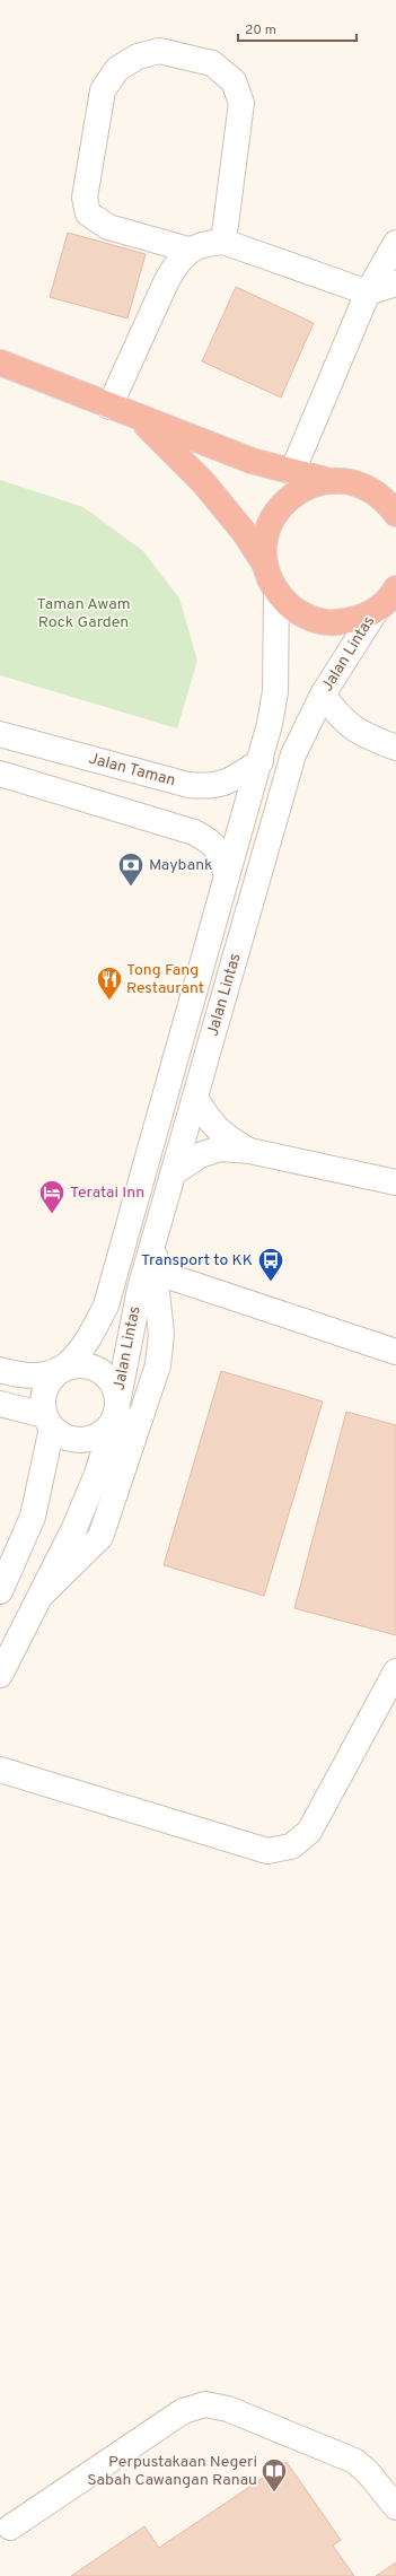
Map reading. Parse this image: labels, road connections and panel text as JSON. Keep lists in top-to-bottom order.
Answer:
{
  "streets": {
    "street": ["Jalan Lintas", "Jalan Taman"]
  },
  "crossings": [
    ["Jalan Lintas", "Jalan Taman"]
  ],
  "parks": ["Taman Awam Rock Garden"],
  "places": {
    "bank": ["Maybank"],
    "restaurant": ["Tong Fang Restaurant"],
    "hotel": ["Teratai Inn"],
    "bus stop": ["Transport to KK"],
    "library": ["Perpustakaan Negeri Sabah Cawangan Ranau"]
  },
  "scale_bar": "20 m"
}
